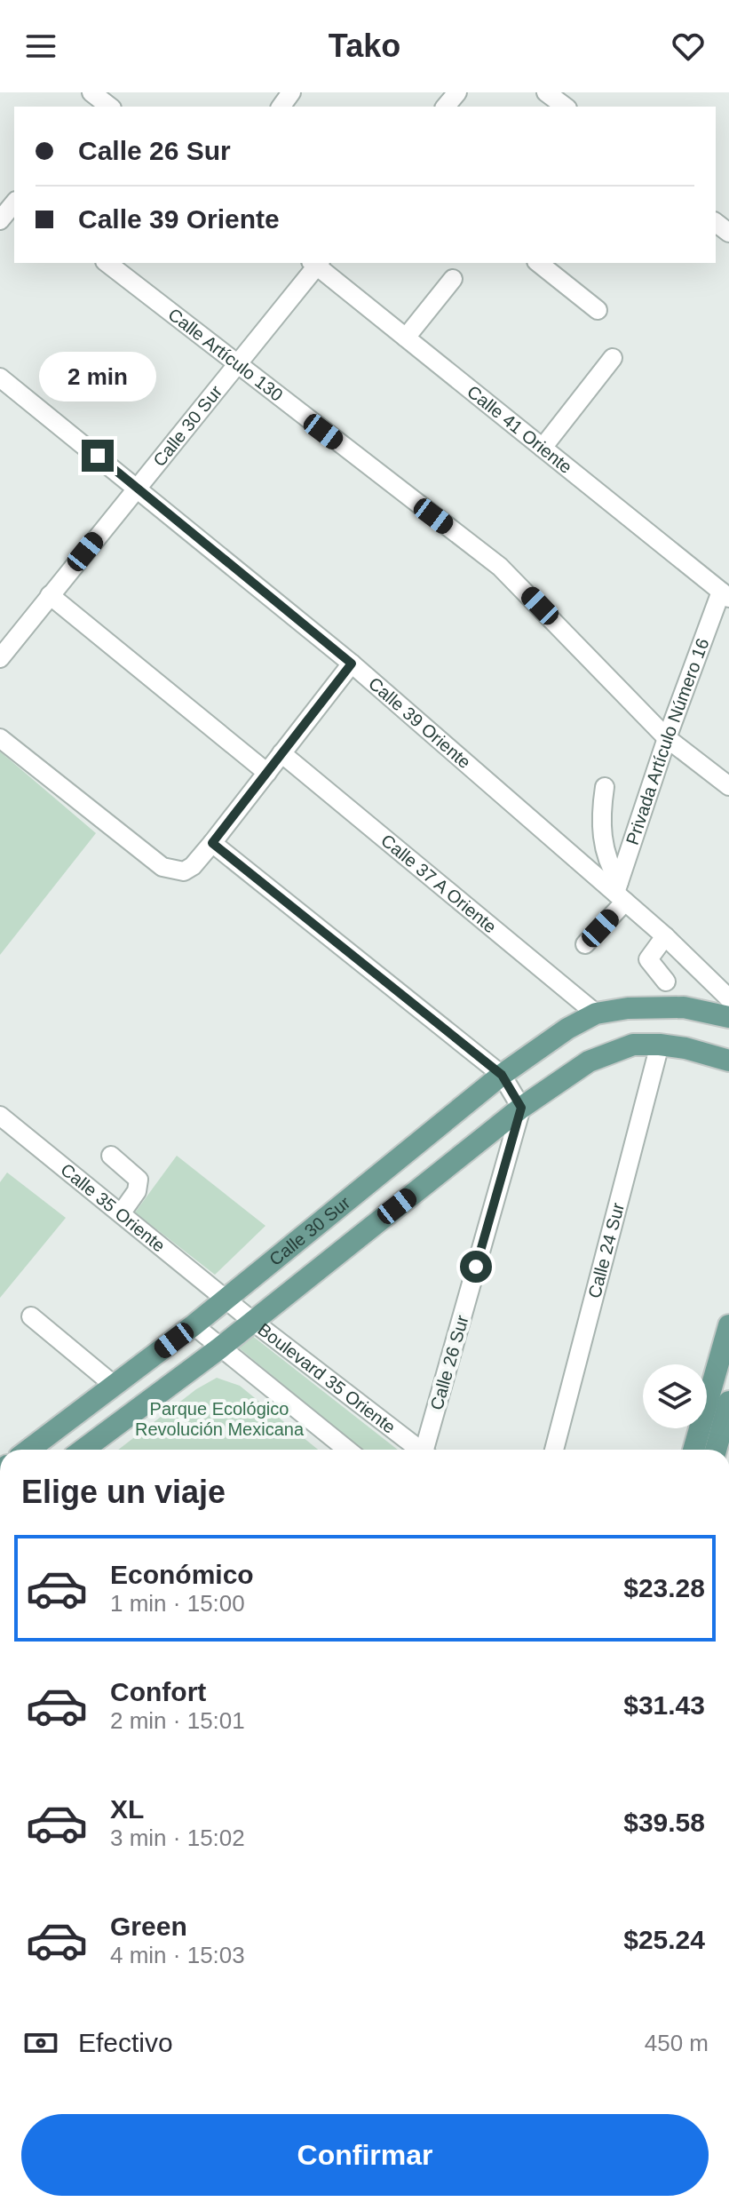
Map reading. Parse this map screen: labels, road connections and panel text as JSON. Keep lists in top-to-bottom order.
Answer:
{
  "streets": {
    "main road": ["Calle 30 Sur"],
    "street": [
      "Calle Artículo 130",
      "Calle 41 Oriente",
      "Calle 39 Oriente",
      "Privada Artículo Número 16",
      "Calle 37 A Oriente",
      "Calle 35 Oriente",
      "Calle 24 Sur",
      "Calle 26 Sur",
      "Boulevard 35 Oriente"
    ]
  },
  "crossings": [
    ["Calle Artículo 130", "Calle 30 Sur"],
    ["Calle Artículo 130", "Privada Artículo Número 16"],
    ["Calle 30 Sur", "Calle 41 Oriente"],
    ["Calle 30 Sur", "Calle 39 Oriente"],
    ["Calle 30 Sur", "Calle 37 A Oriente"],
    ["Calle 30 Sur", "Calle 35 Oriente"],
    ["Calle 30 Sur", "Calle 24 Sur"],
    ["Calle 30 Sur", "Calle 26 Sur"],
    ["Calle 30 Sur", "Boulevard 35 Oriente"],
    ["Calle 41 Oriente", "Privada Artículo Número 16"],
    ["Calle 39 Oriente", "Privada Artículo Número 16"],
    ["Calle 35 Oriente", "Boulevard 35 Oriente"]
  ],
  "parks": ["Parque Ecológico Revolución Mexicana"],
  "page": {
    "header": "Tako",
    "banner": ["Calle 26 Sur", "Calle 39 Oriente"],
    "bubble": "2 min",
    "heading": "Elige un viaje",
    "list": [
      {
        "name": "Económico",
        "note": "1 min · 15:00",
        "value": "$23.28"
      },
      {
        "name": "Confort",
        "note": "2 min · 15:01",
        "value": "$31.43"
      },
      {
        "name": "XL",
        "note": "3 min · 15:02",
        "value": "$39.58"
      },
      {
        "name": "Green",
        "note": "4 min · 15:03",
        "value": "$25.24"
      }
    ],
    "pay": ["Efectivo", "450 m"],
    "buttons": "Confirmar"
  }
}
